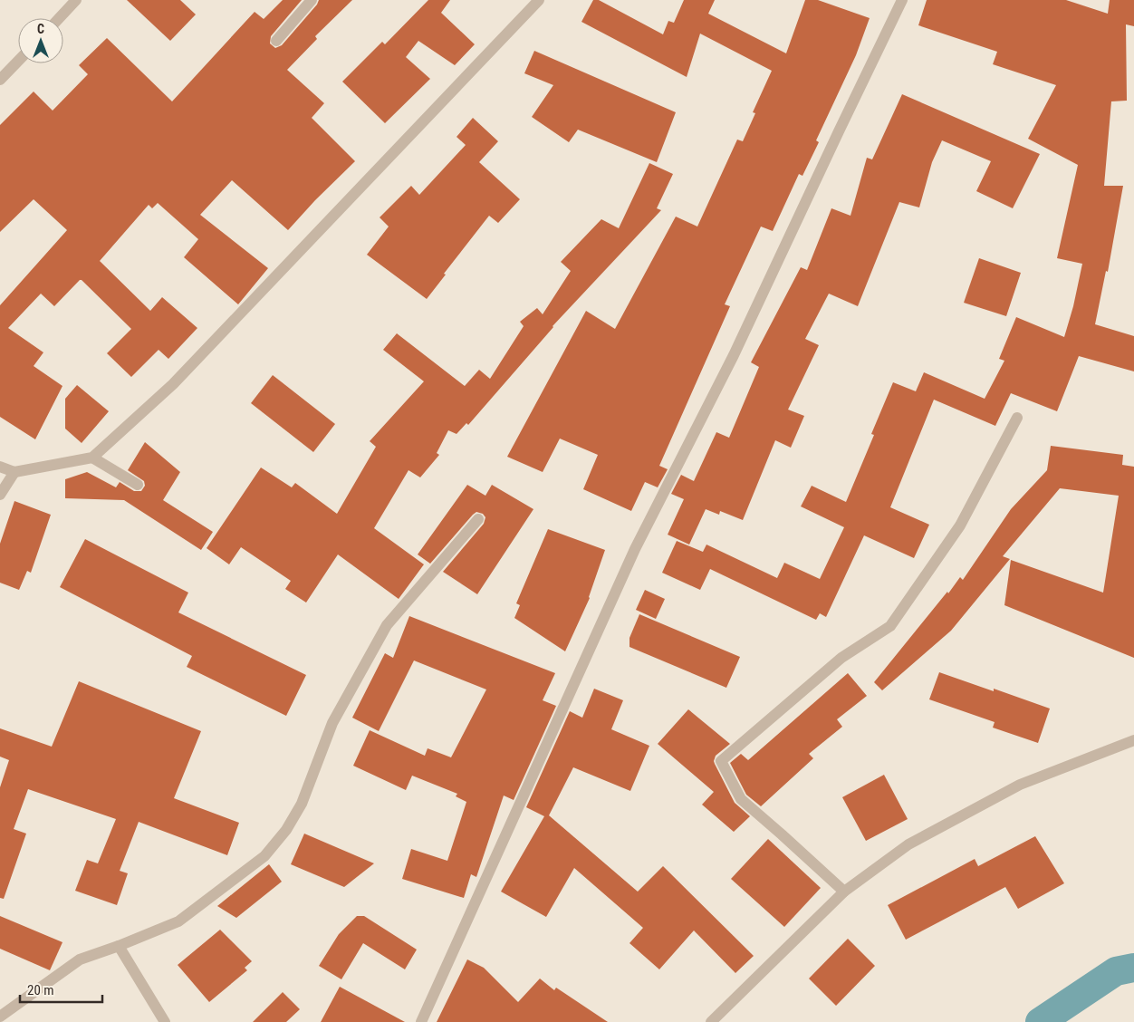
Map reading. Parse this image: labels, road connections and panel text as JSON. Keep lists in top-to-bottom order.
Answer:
{
  "scale_bar": "20 m",
  "north": "top"
}
